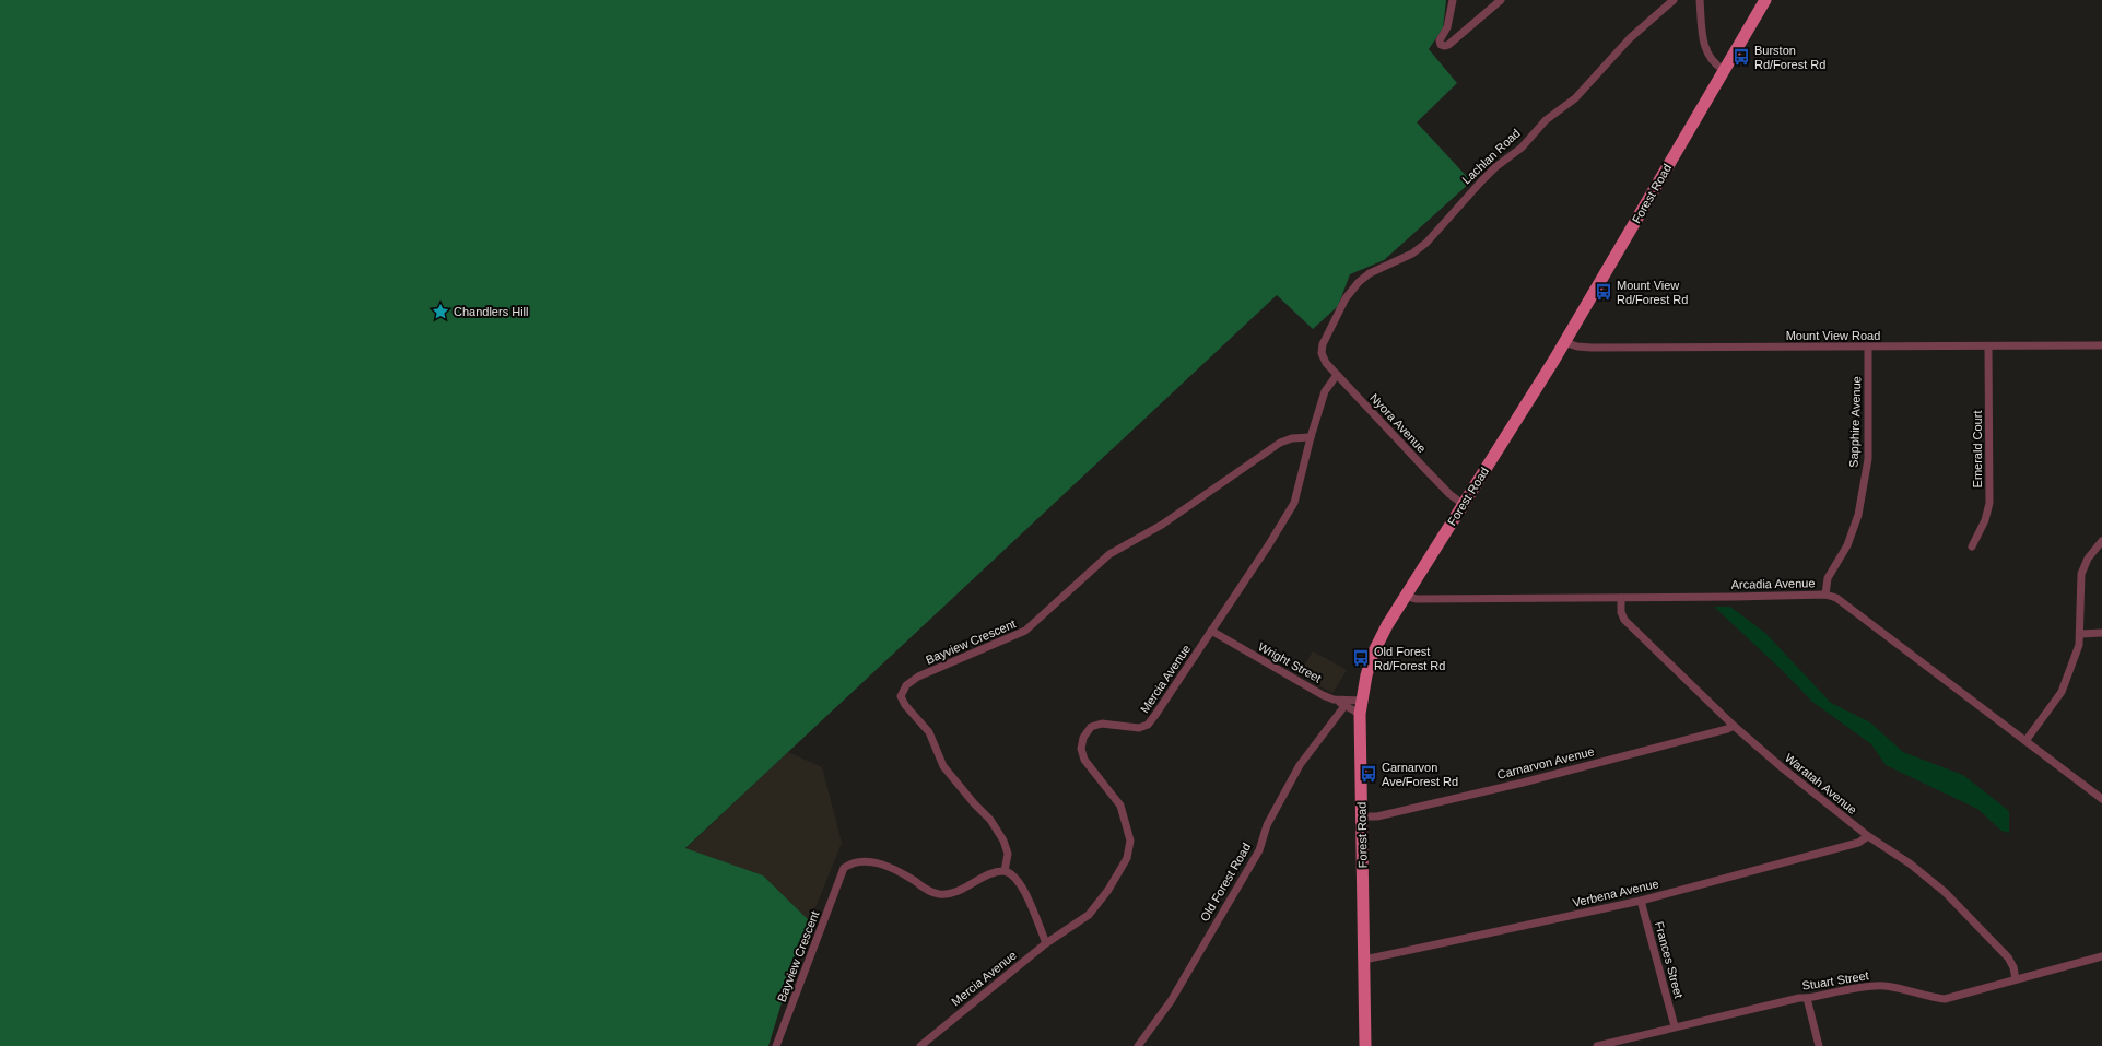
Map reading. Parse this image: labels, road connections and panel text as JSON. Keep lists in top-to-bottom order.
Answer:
{
  "streets": {
    "main road": ["Forest Road"],
    "street": [
      "Lachlan Road",
      "Mount View Road",
      "Sapphire Avenue",
      "Nyora Avenue",
      "Emerald Court",
      "Arcadia Avenue",
      "Bayview Crescent",
      "Wright Street",
      "Mercia Avenue",
      "Carnarvon Avenue",
      "Waratah Avenue",
      "Old Forest Road",
      "Verbena Avenue",
      "Frances Street",
      "Stuart Street"
    ]
  },
  "crossings": [
    ["Lachlan Road", "Nyora Avenue"],
    ["Forest Road", "Mount View Road"],
    ["Forest Road", "Nyora Avenue"],
    ["Forest Road", "Arcadia Avenue"],
    ["Forest Road", "Wright Street"],
    ["Forest Road", "Carnarvon Avenue"],
    ["Forest Road", "Verbena Avenue"],
    ["Mount View Road", "Sapphire Avenue"],
    ["Mount View Road", "Emerald Court"],
    ["Sapphire Avenue", "Arcadia Avenue"],
    ["Nyora Avenue", "Mercia Avenue"],
    ["Arcadia Avenue", "Waratah Avenue"],
    ["Bayview Crescent", "Mercia Avenue"],
    ["Wright Street", "Mercia Avenue"],
    ["Carnarvon Avenue", "Waratah Avenue"],
    ["Waratah Avenue", "Verbena Avenue"],
    ["Waratah Avenue", "Stuart Street"],
    ["Verbena Avenue", "Frances Street"],
    ["Frances Street", "Stuart Street"]
  ],
  "places": {
    "bus stop": [
      "Burston Rd/Forest Rd",
      "Mount View Rd/Forest Rd",
      "Old Forest Rd/Forest Rd",
      "Carnarvon Ave/Forest Rd"
    ],
    "place": ["Chandlers Hill"]
  }
}
